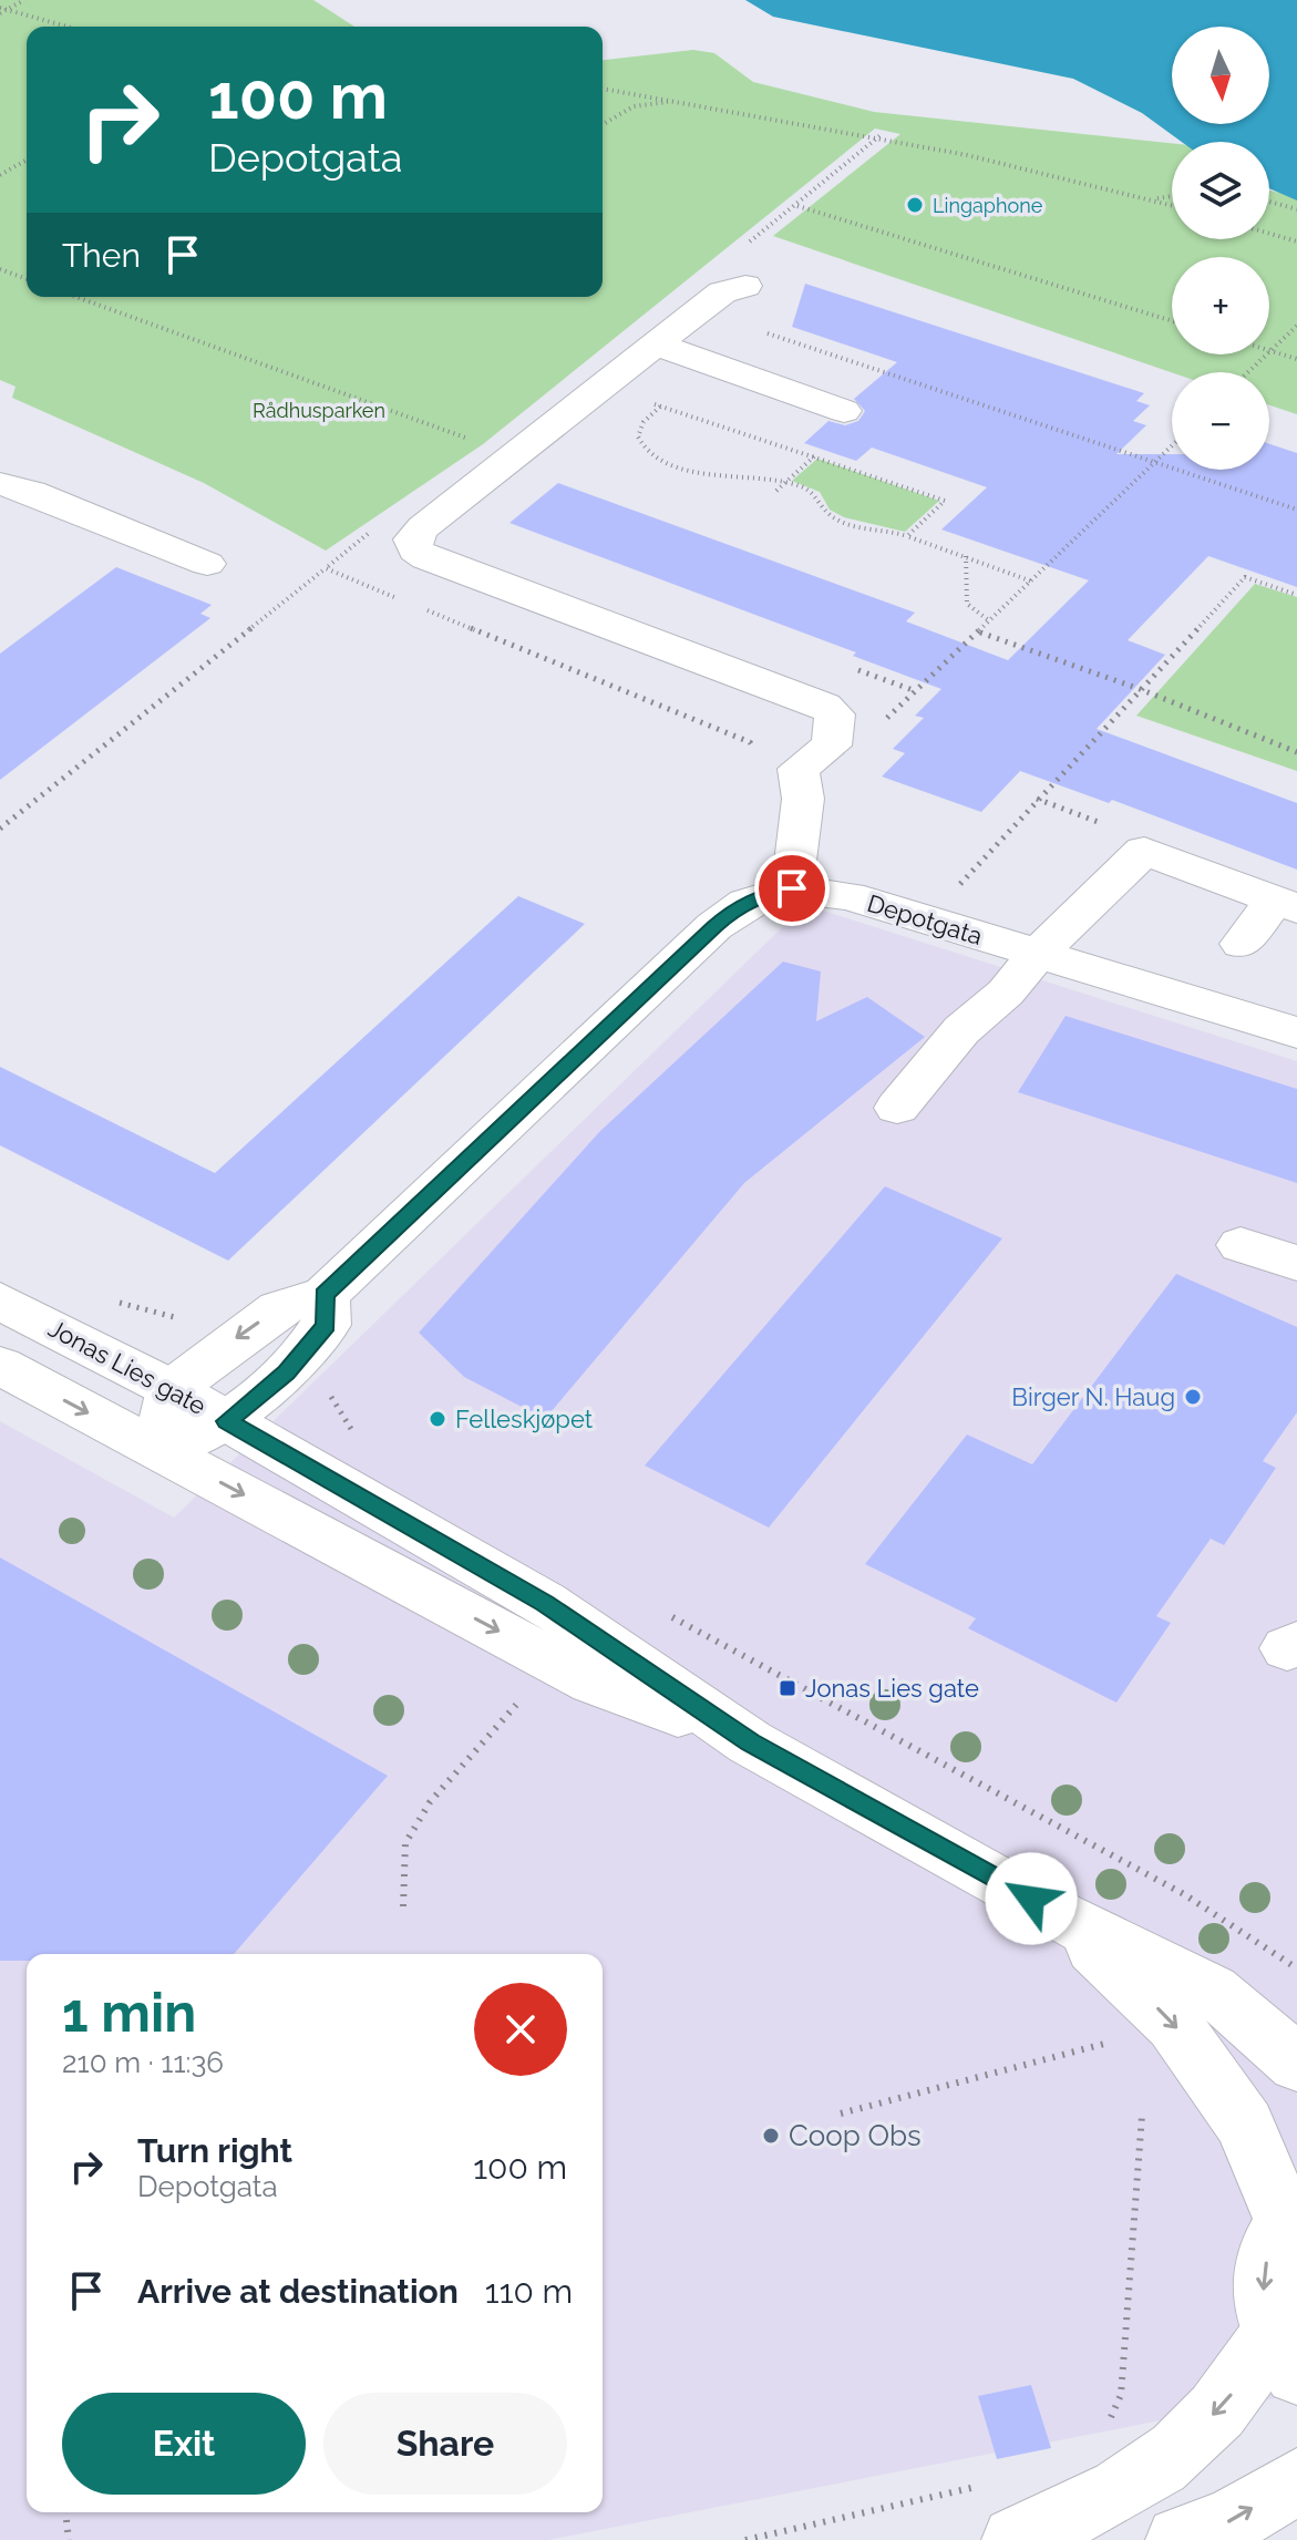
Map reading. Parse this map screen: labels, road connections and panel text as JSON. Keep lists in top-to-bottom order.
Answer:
{
  "streets": {
    "main road": ["Depotgata", "Jonas Lies gate"]
  },
  "crossings": [
    ["Depotgata", "Jonas Lies gate"]
  ],
  "parks": ["Rådhusparken"],
  "places": {
    "other": [
      "Lingaphone",
      "Birger N. Haug",
      "Felleskjøpet",
      "Coop Obs"
    ],
    "transit": ["Jonas Lies gate"]
  },
  "north": "bottom",
  "page": {
    "map_buttons": ["+", "−"],
    "turn": ["100 m", "Depotgata"],
    "then": "Then",
    "heading": ["1 min", "210 m · 11:36"],
    "list": [
      {
        "name": "Turn right",
        "note": "Depotgata",
        "value": "100 m"
      },
      {
        "name": "Arrive at destination",
        "value": "110 m"
      }
    ],
    "buttons": ["Exit", "Share"]
  }
}
